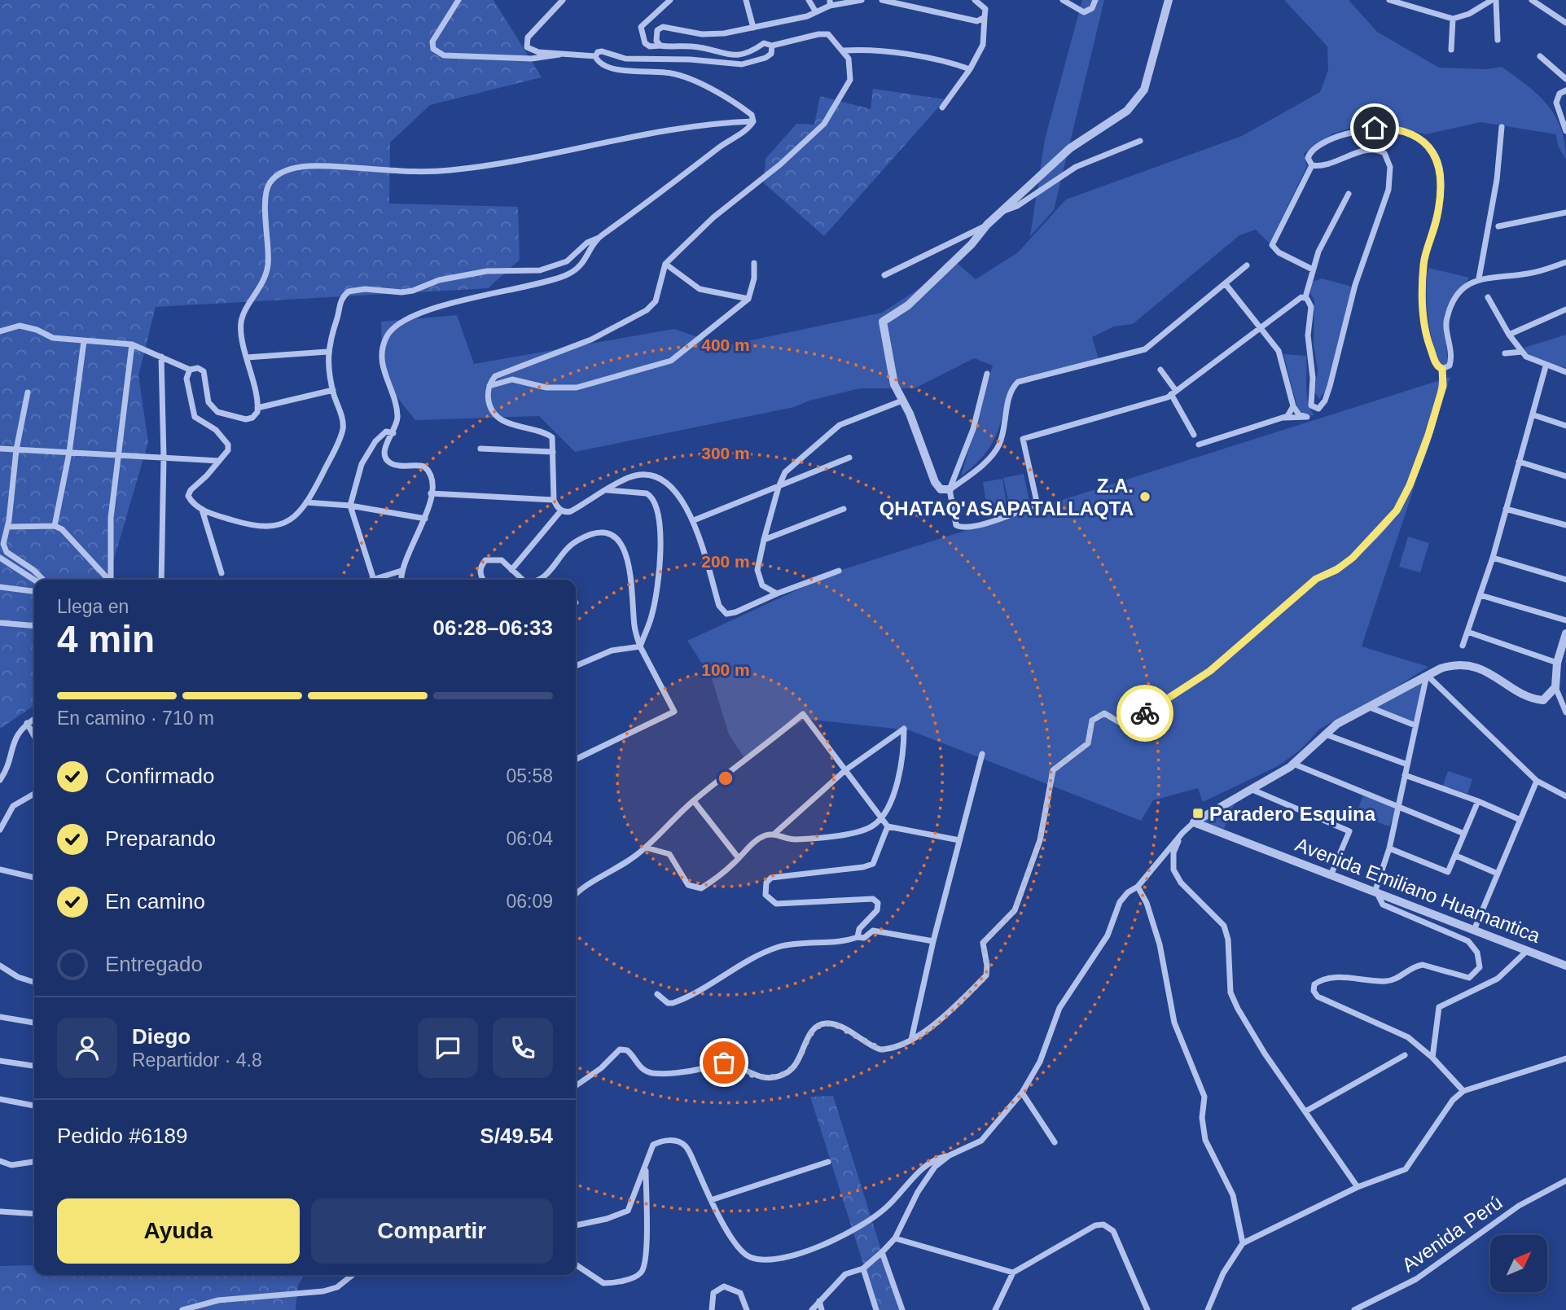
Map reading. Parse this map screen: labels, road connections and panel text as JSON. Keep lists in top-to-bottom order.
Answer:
{
  "streets": {
    "street": ["Avenida Emiliano Huamantica", "Avenida Perú"]
  },
  "places": {
    "other": ["Z.A. QHATAQ'ASAPATALLAQTA"],
    "transit": ["Paradero Esquina"]
  },
  "north": "top right",
  "page": {
    "heading": ["4 min", "Llega en", "06:28–06:33"],
    "panel": [
      "Diego",
      "Repartidor · 4.8",
      "Pedido #6189",
      "S/49.54"
    ],
    "bar": "En camino · 710 m",
    "list": [
      ["Confirmado", "05:58"],
      ["Preparando", "06:04"],
      ["En camino", "06:09"],
      "Entregado"
    ],
    "buttons": ["Ayuda", "Compartir"]
  },
  "rings": [
    "400 m",
    "300 m",
    "200 m",
    "100 m"
  ]
}
